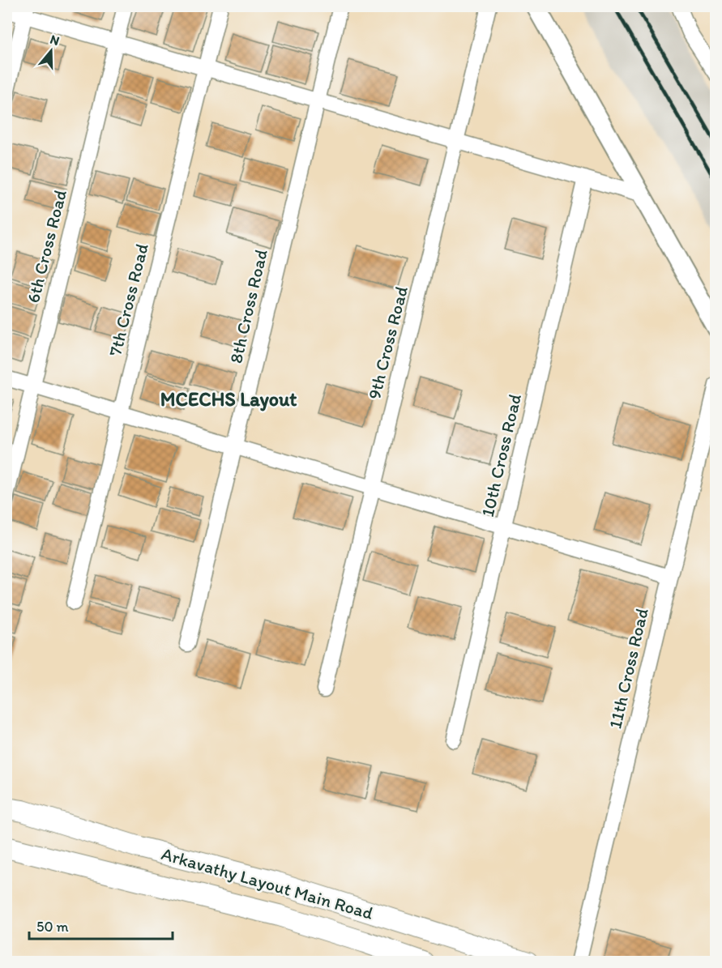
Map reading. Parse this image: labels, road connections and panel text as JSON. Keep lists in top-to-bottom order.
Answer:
{
  "streets": {
    "main road": ["Arkavathy Layout Main Road"],
    "street": [
      "6th Cross Road",
      "7th Cross Road",
      "8th Cross Road",
      "9th Cross Road",
      "10th Cross Road",
      "11th Cross Road"
    ]
  },
  "districts": ["MCECHS Layout"],
  "scale_bar": "50 m",
  "north": "top"
}
